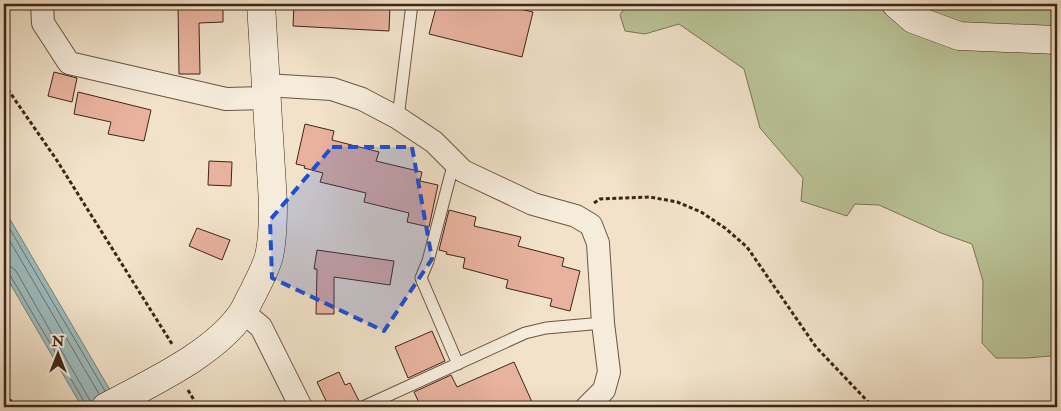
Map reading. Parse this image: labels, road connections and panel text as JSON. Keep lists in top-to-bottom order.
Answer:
{
  "north": "top"
}
